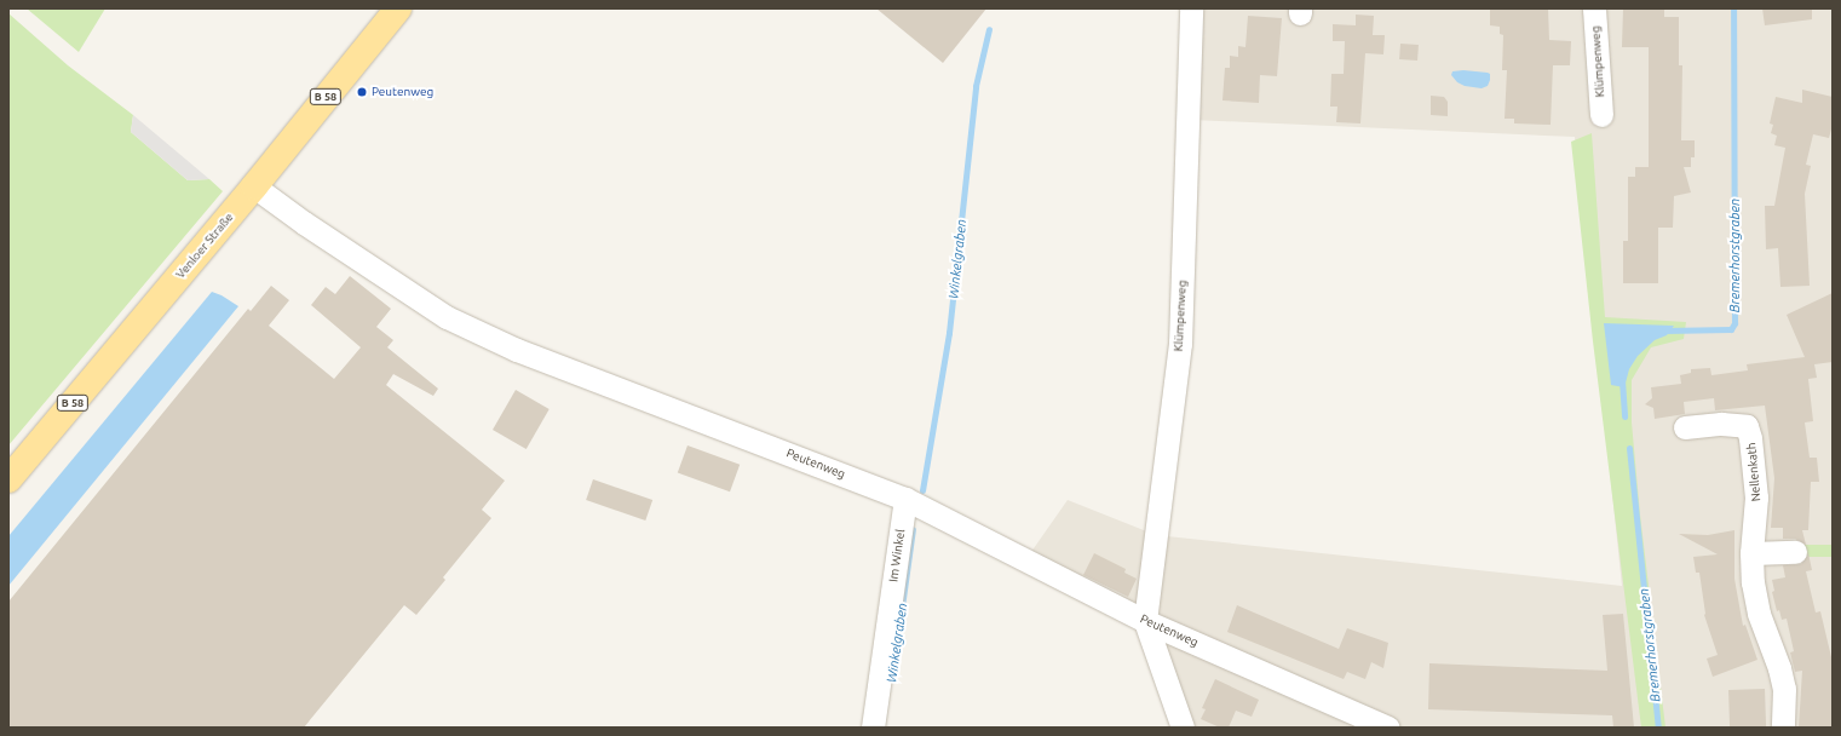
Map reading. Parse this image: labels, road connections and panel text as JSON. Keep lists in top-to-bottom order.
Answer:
{
  "streets": {
    "main road": ["B 58", "Venloer Straße"],
    "street": [
      "Klümpenweg",
      "Peutenweg",
      "Nellenkath",
      "Im Winkel"
    ]
  },
  "crossings": [
    ["Klümpenweg", "Peutenweg"],
    ["Venloer Straße", "Peutenweg"],
    ["Peutenweg", "Im Winkel"]
  ],
  "water": ["Bremerhorstgraben", "Winkelgraben"],
  "places": ["Peutenweg"]
}
